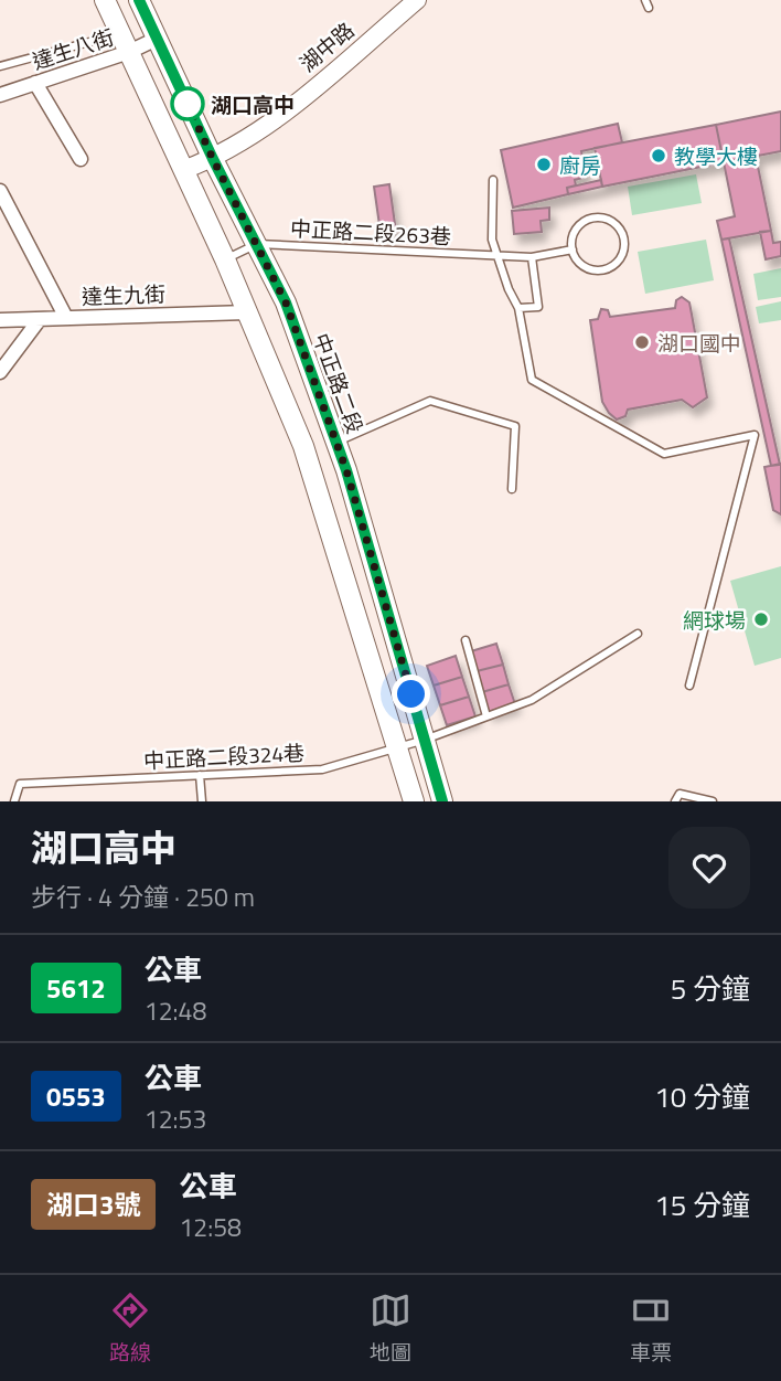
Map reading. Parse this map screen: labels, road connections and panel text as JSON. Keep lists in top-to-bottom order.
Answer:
{
  "streets": {
    "main road": ["中正路二段"],
    "street": ["湖中路", "達生八街", "達生九街"],
    "lane": ["中正路二段263巷", "中正路二段324巷"]
  },
  "crossings": [
    ["湖中路", "中正路二段"],
    ["達生八街", "中正路二段"],
    ["中正路二段263巷", "中正路二段"],
    ["中正路二段", "中正路二段324巷"]
  ],
  "places": [
    "湖口高中",
    "教學大樓",
    "廚房",
    "湖口國中",
    "網球場"
  ],
  "lines": ["bus line 5612"],
  "page": {
    "heading": ["湖口高中", "步行 · 4 分鐘 · 250 m"],
    "list": [
      {
        "mark": "5612",
        "name": "公車",
        "note": "12:48",
        "value": "5 分鐘"
      },
      {
        "mark": "0553",
        "name": "公車",
        "note": "12:53",
        "value": "10 分鐘"
      },
      {
        "mark": "湖口3號",
        "name": "公車",
        "note": "12:58",
        "value": "15 分鐘"
      }
    ],
    "tabs": ["路線", "地圖", "車票"]
  }
}
